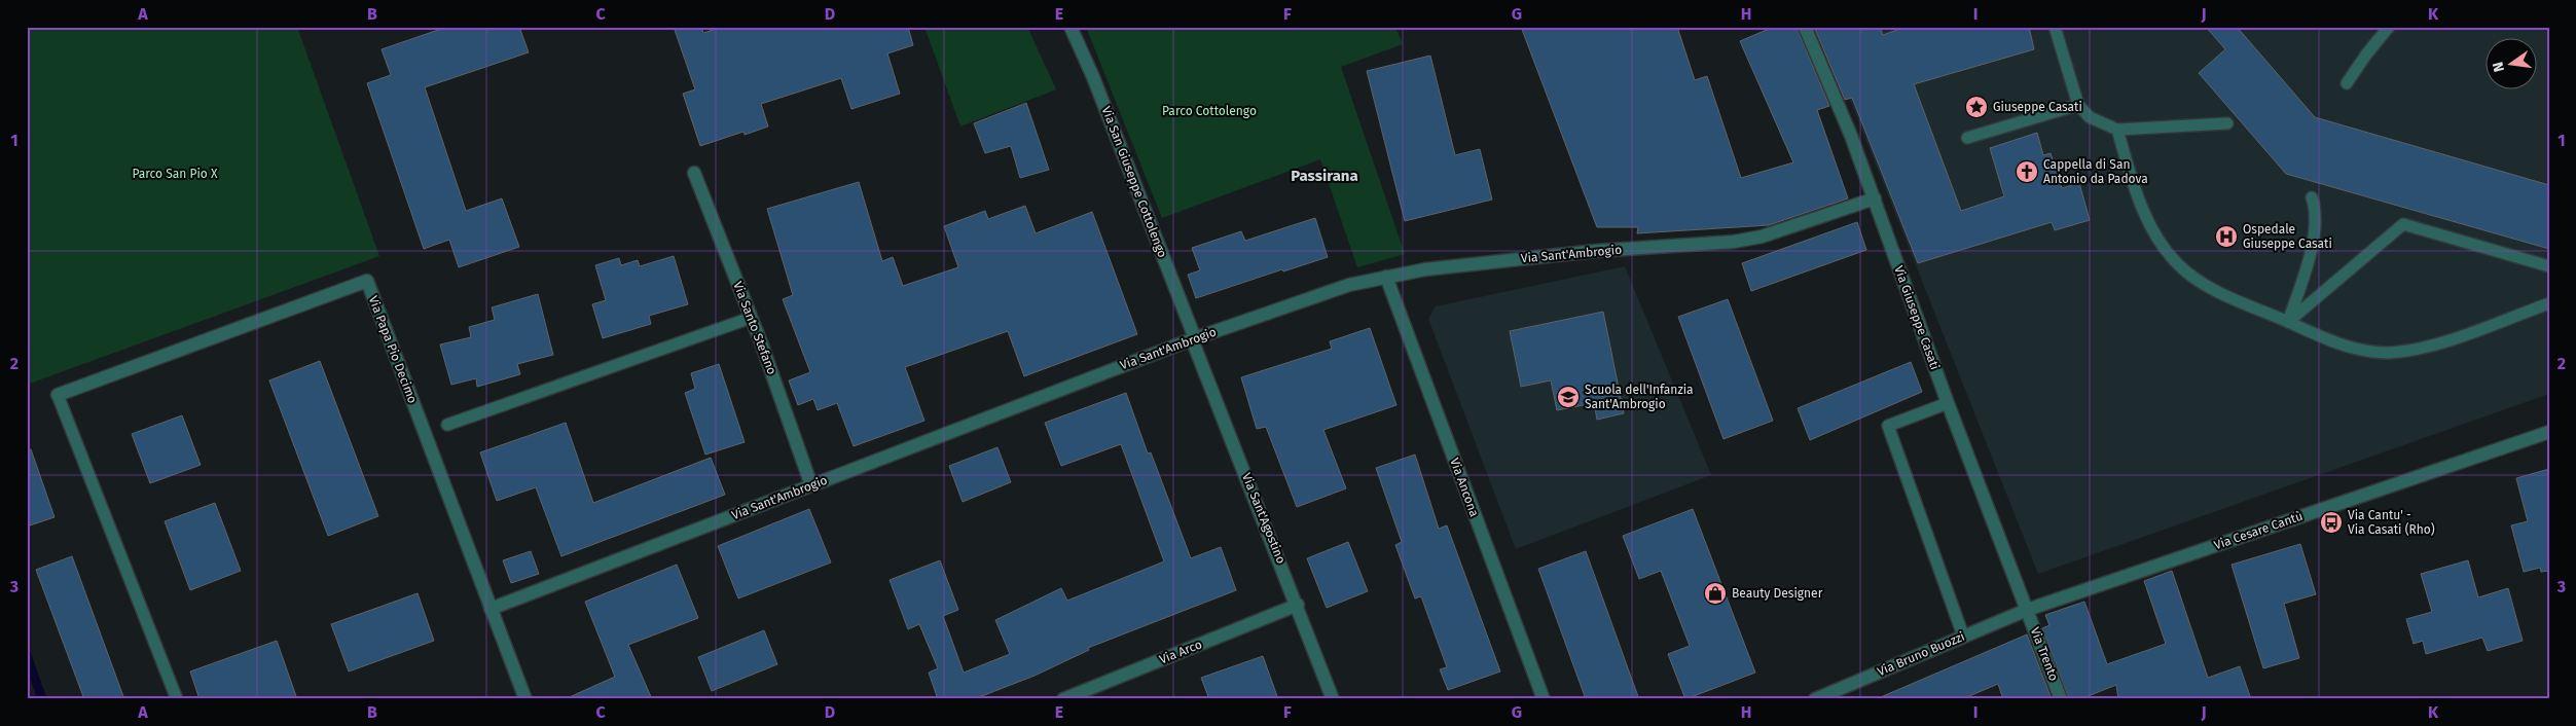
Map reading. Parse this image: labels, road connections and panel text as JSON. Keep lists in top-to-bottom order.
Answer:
{
  "streets": {
    "street": [
      "Via San Giuseppe Cottolengo",
      "Via Sant'Ambrogio",
      "Via Giuseppe Casati",
      "Via Santo Stefano",
      "Via Papa Pio Decimo",
      "Via Ancona",
      "Via Sant'Agostino",
      "Via Cesare Cantù",
      "Via Arco",
      "Via Bruno Buozzi",
      "Via Trento"
    ]
  },
  "crossings": [
    ["Via San Giuseppe Cottolengo", "Via Sant'Ambrogio"],
    ["Via San Giuseppe Cottolengo", "Via Sant'Agostino"],
    ["Via Sant'Ambrogio", "Via Giuseppe Casati"],
    ["Via Sant'Ambrogio", "Via Santo Stefano"],
    ["Via Sant'Ambrogio", "Via Papa Pio Decimo"],
    ["Via Sant'Ambrogio", "Via Ancona"],
    ["Via Sant'Ambrogio", "Via Sant'Agostino"],
    ["Via Giuseppe Casati", "Via Cesare Cantù"],
    ["Via Giuseppe Casati", "Via Bruno Buozzi"],
    ["Via Giuseppe Casati", "Via Trento"],
    ["Via Sant'Agostino", "Via Arco"],
    ["Via Cesare Cantù", "Via Bruno Buozzi"],
    ["Via Cesare Cantù", "Via Trento"],
    ["Via Bruno Buozzi", "Via Trento"]
  ],
  "districts": ["Passirana"],
  "parks": ["Parco Cottolengo", "Parco San Pio X"],
  "places": {
    "place": ["Giuseppe Casati"],
    "church": ["Cappella di San Antonio da Padova"],
    "hospital": ["Ospedale Giuseppe Casati"],
    "school or university": ["Scuola dell'Infanzia Sant'Ambrogio"],
    "bus stop": ["Via Cantu' - Via Casati (Rho)"],
    "shop": ["Beauty Designer"]
  },
  "north": "left",
  "grid": {
    "columns": [
      "A",
      "B",
      "C",
      "D",
      "E",
      "F",
      "G",
      "H",
      "I",
      "J",
      "K"
    ],
    "rows": ["1", "2", "3"]
  }
}
